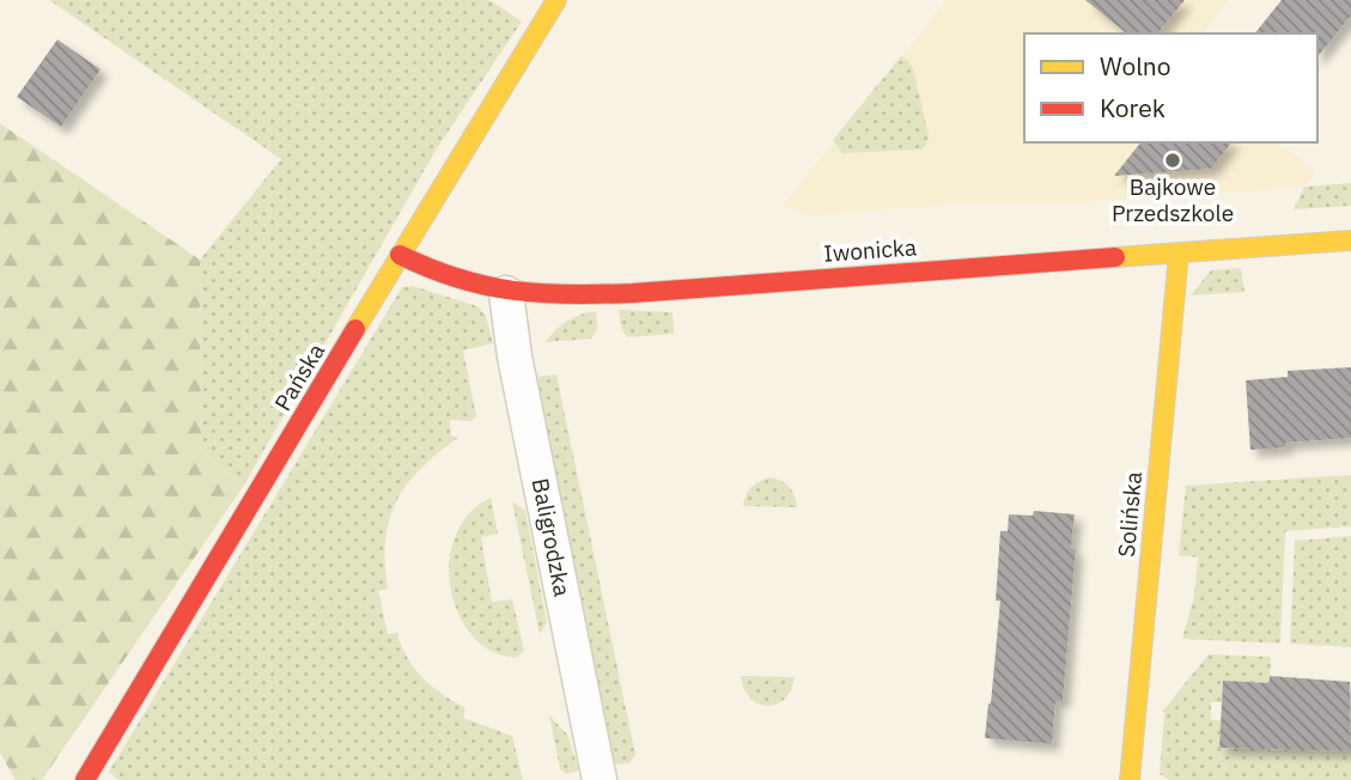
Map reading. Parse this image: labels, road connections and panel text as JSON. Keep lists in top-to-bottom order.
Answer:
{
  "streets": {
    "street": [
      "Iwonicka",
      "Pańska",
      "Solińska",
      "Baligrodzka"
    ]
  },
  "crossings": [
    ["Iwonicka", "Pańska"],
    ["Iwonicka", "Solińska"],
    ["Iwonicka", "Baligrodzka"]
  ],
  "places": ["Bajkowe Przedszkole"],
  "legend": ["Wolno", "Korek"]
}
